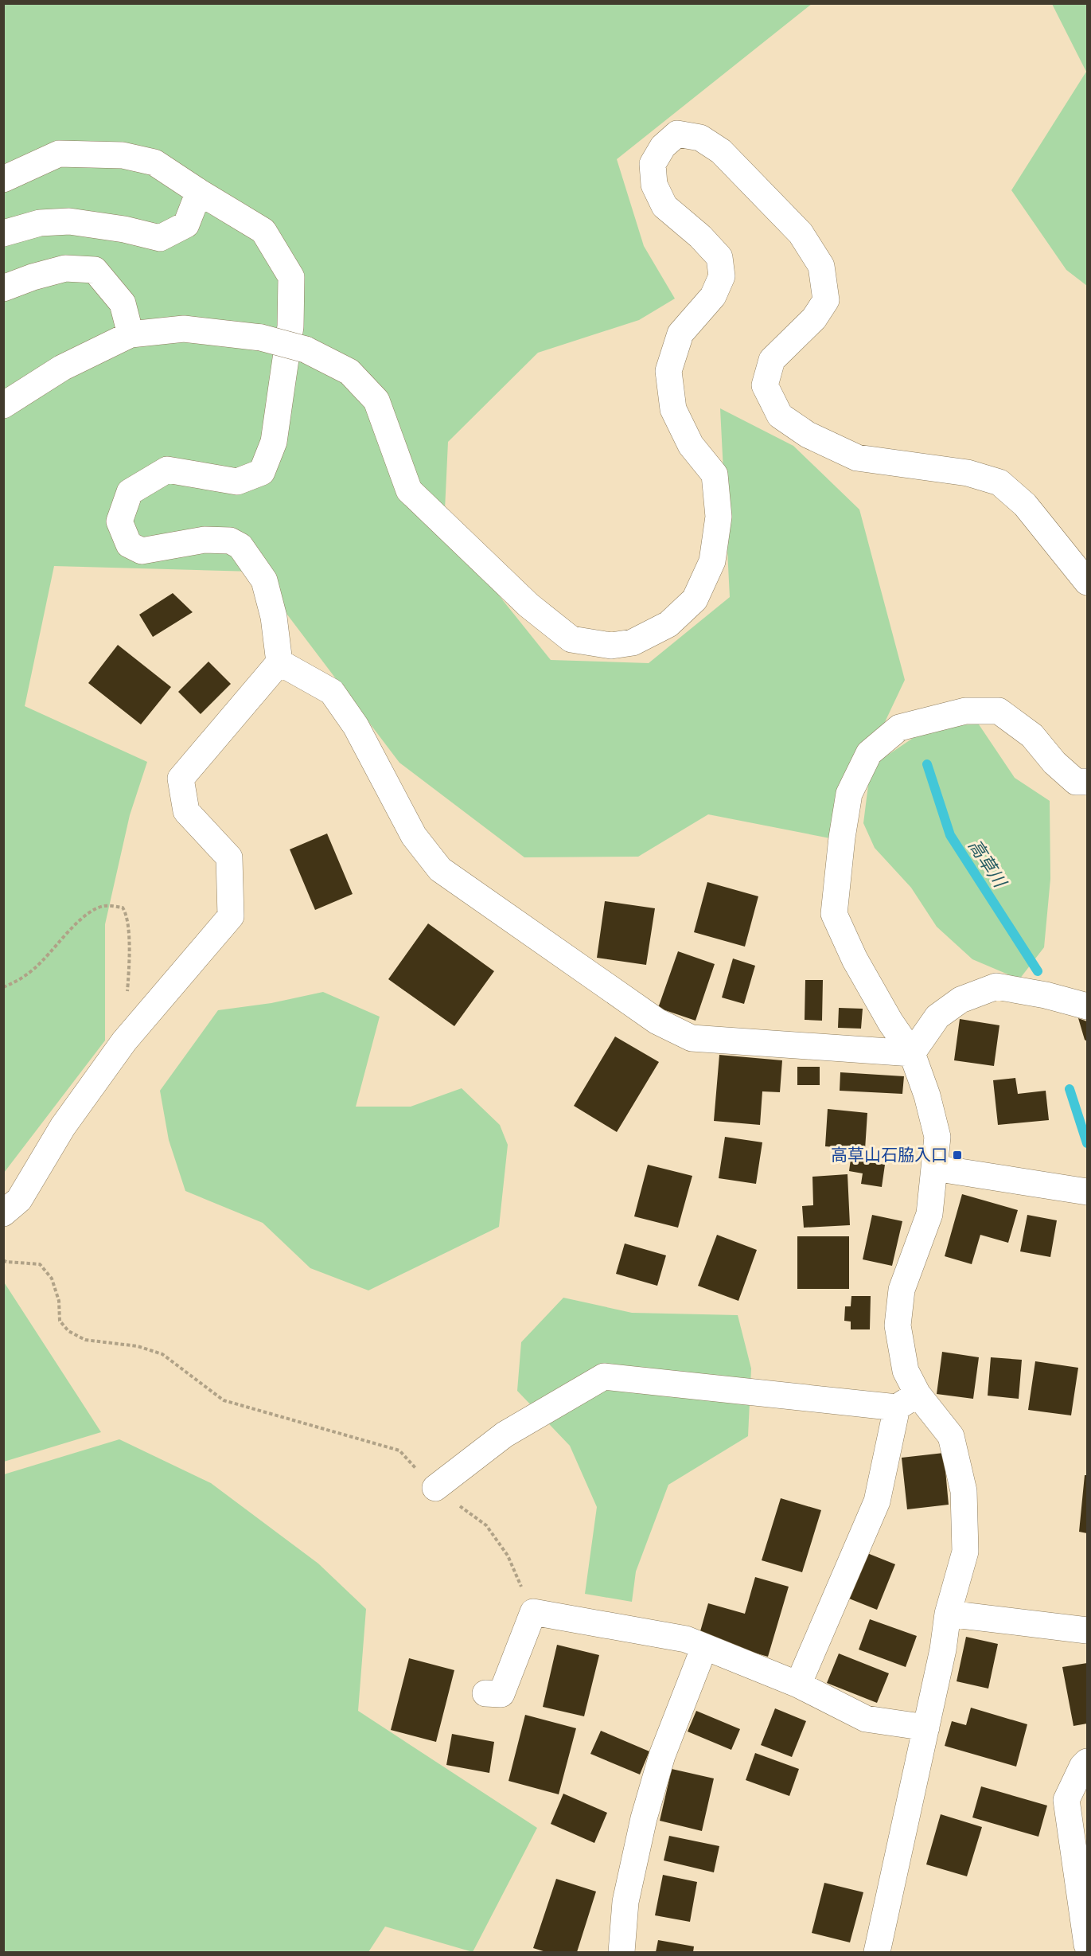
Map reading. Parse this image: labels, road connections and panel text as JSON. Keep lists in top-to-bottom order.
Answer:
{
  "water": ["高草川"],
  "places": {
    "transit": ["高草山石脇入口"]
  }
}
